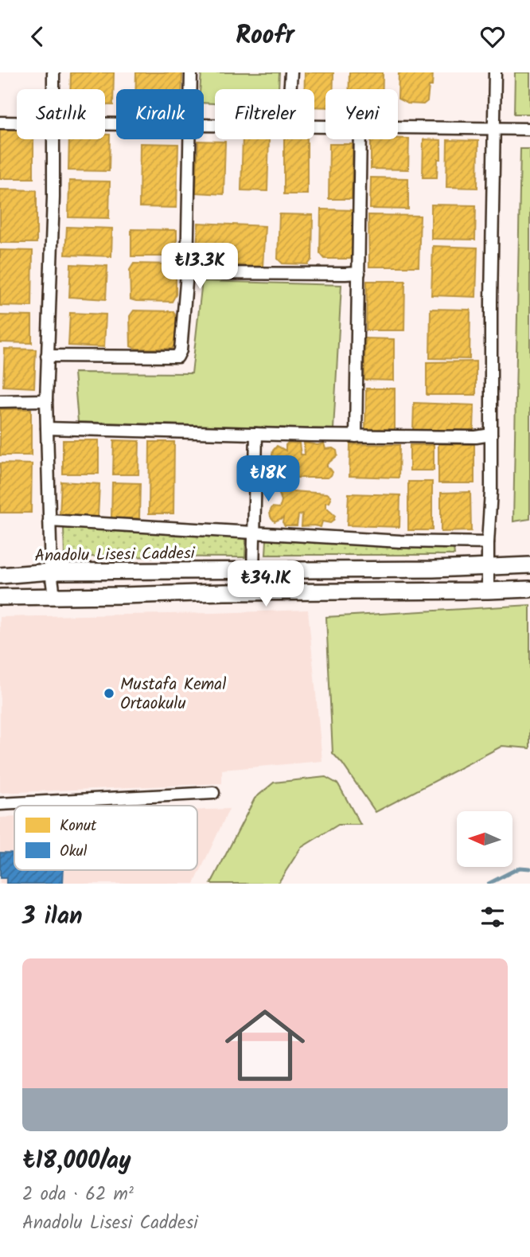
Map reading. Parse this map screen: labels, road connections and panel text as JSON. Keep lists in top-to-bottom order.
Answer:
{
  "streets": {
    "street": ["Anadolu Lisesi Caddesi"]
  },
  "places": ["Mustafa Kemal Ortaokulu"],
  "legend": ["Konut", "Okul"],
  "north": "left",
  "page": {
    "header": "Roofr",
    "chip": [
      "Satılık",
      "Kiralık",
      "Filtreler",
      "Yeni"
    ],
    "price": ["₺13.3K", "₺18K", "₺34.1K"],
    "heading": "3 ilan",
    "list": [
      {
        "name": "₺18,000/ay",
        "note": "2 oda · 62 m² · Anadolu Lisesi Caddesi"
      }
    ]
  }
}
